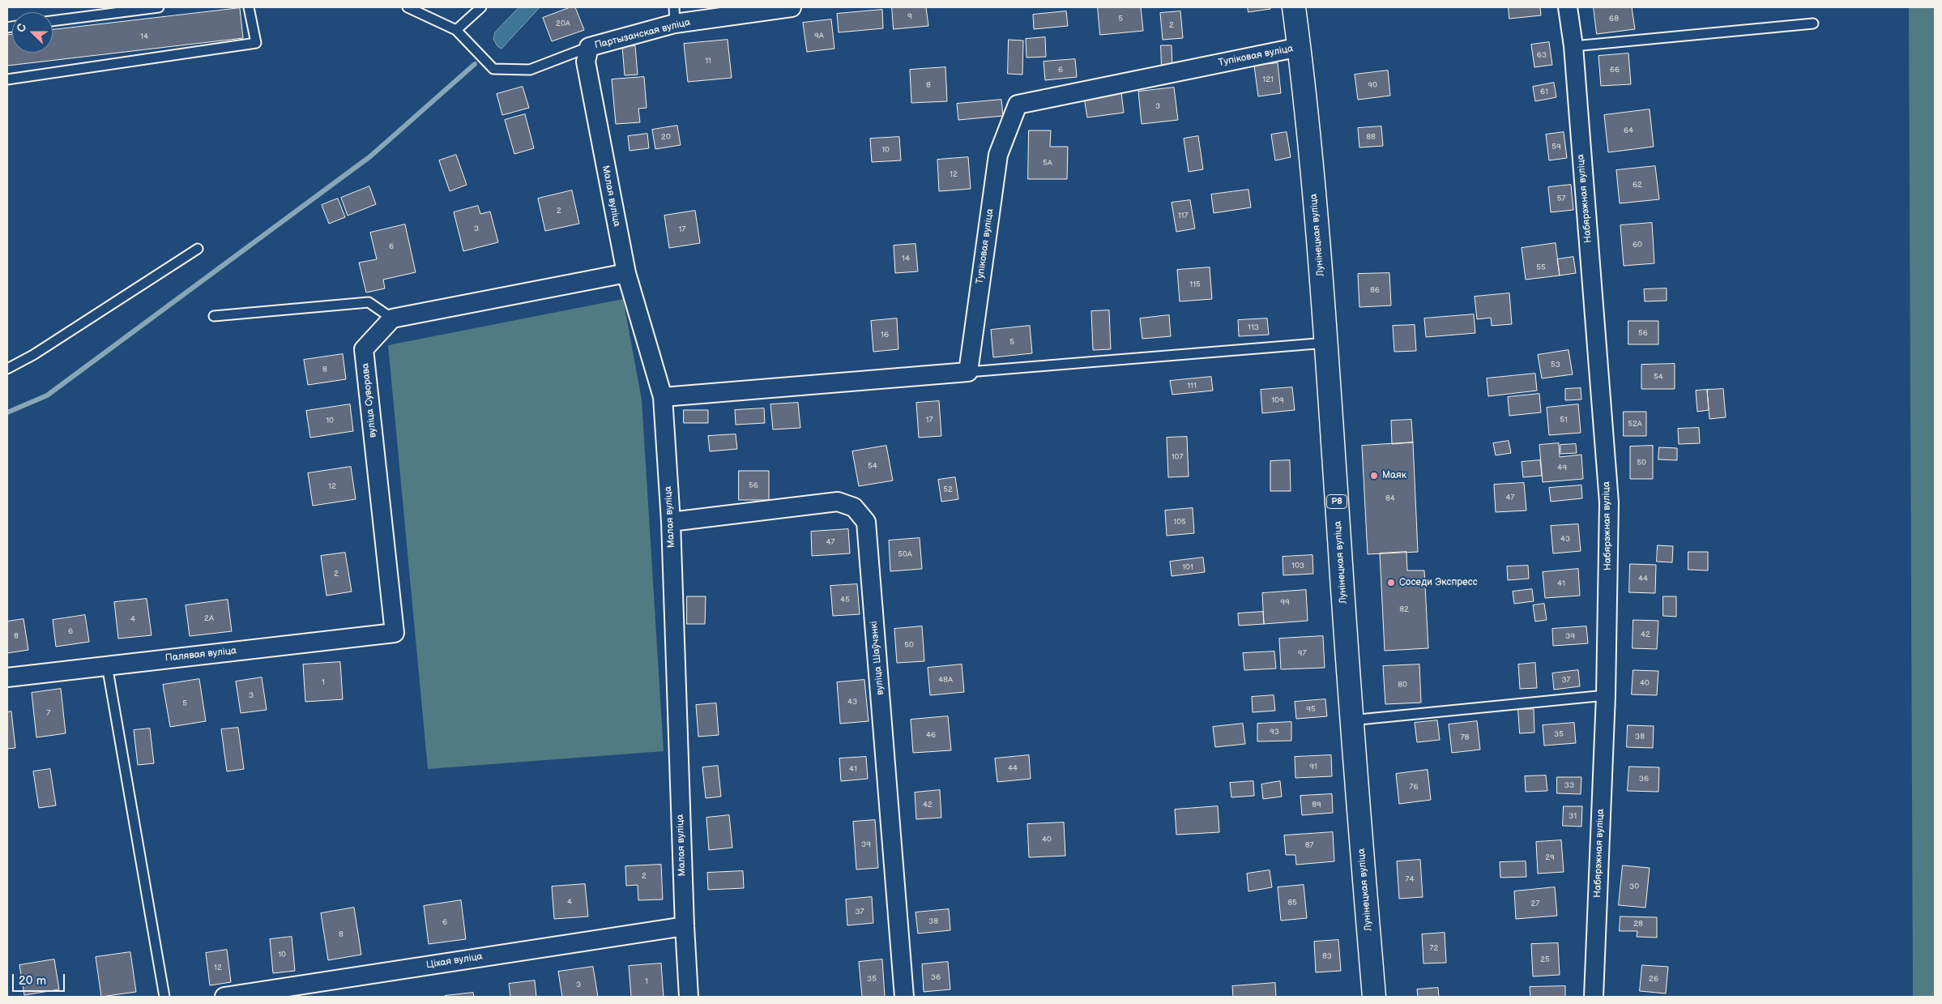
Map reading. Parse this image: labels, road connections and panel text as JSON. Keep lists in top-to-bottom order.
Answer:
{
  "streets": {
    "main road": ["Лунінецкая вуліца", "Р8"],
    "street": [
      "Партызанская вуліца",
      "Тупіковая вуліца",
      "Малая вуліца",
      "Набярэжная вуліца",
      "вуліца Суворава",
      "Палявая вуліца",
      "вуліца Шаўчэнкі",
      "Ціхая вуліца"
    ]
  },
  "crossings": [
    ["Партызанская вуліца", "Малая вуліца"],
    ["Тупіковая вуліца", "Лунінецкая вуліца"],
    ["Малая вуліца", "вуліца Шаўчэнкі"],
    ["Малая вуліца", "Ціхая вуліца"],
    ["вуліца Суворава", "Палявая вуліца"]
  ],
  "places": ["Маяк", "Соседи Экспресс"],
  "house_numbers": [
    "9",
    "5",
    "68",
    "20А",
    "2",
    "9А",
    "14",
    "63",
    "11",
    "6",
    "66",
    "121",
    "8",
    "90",
    "61",
    "3",
    "64",
    "20",
    "88",
    "59",
    "10",
    "5А",
    "12",
    "62",
    "57",
    "2",
    "117",
    "3",
    "17",
    "60",
    "6",
    "14",
    "55",
    "115",
    "86",
    "113",
    "56",
    "16",
    "5",
    "53",
    "8",
    "54",
    "111",
    "109",
    "17",
    "51",
    "10",
    "52А",
    "107",
    "50",
    "54",
    "49",
    "56",
    "12",
    "52",
    "47",
    "84",
    "105",
    "43",
    "47",
    "50А",
    "103",
    "101",
    "2",
    "44",
    "41",
    "45",
    "99",
    "82",
    "2А",
    "4",
    "6",
    "42",
    "8",
    "39",
    "50",
    "97",
    "48А",
    "37",
    "1",
    "40",
    "80",
    "3",
    "43",
    "5",
    "95",
    "7",
    "93",
    "35",
    "46",
    "38",
    "78",
    "91",
    "44",
    "41",
    "36",
    "33",
    "76",
    "42",
    "89",
    "31",
    "40",
    "39",
    "87",
    "29",
    "2",
    "74",
    "30",
    "4",
    "85",
    "27",
    "37",
    "38",
    "6",
    "28",
    "8",
    "72",
    "10",
    "83",
    "25",
    "12",
    "36",
    "35",
    "26",
    "1",
    "3"
  ],
  "scale_bar": "20 m",
  "north": "left"
}
